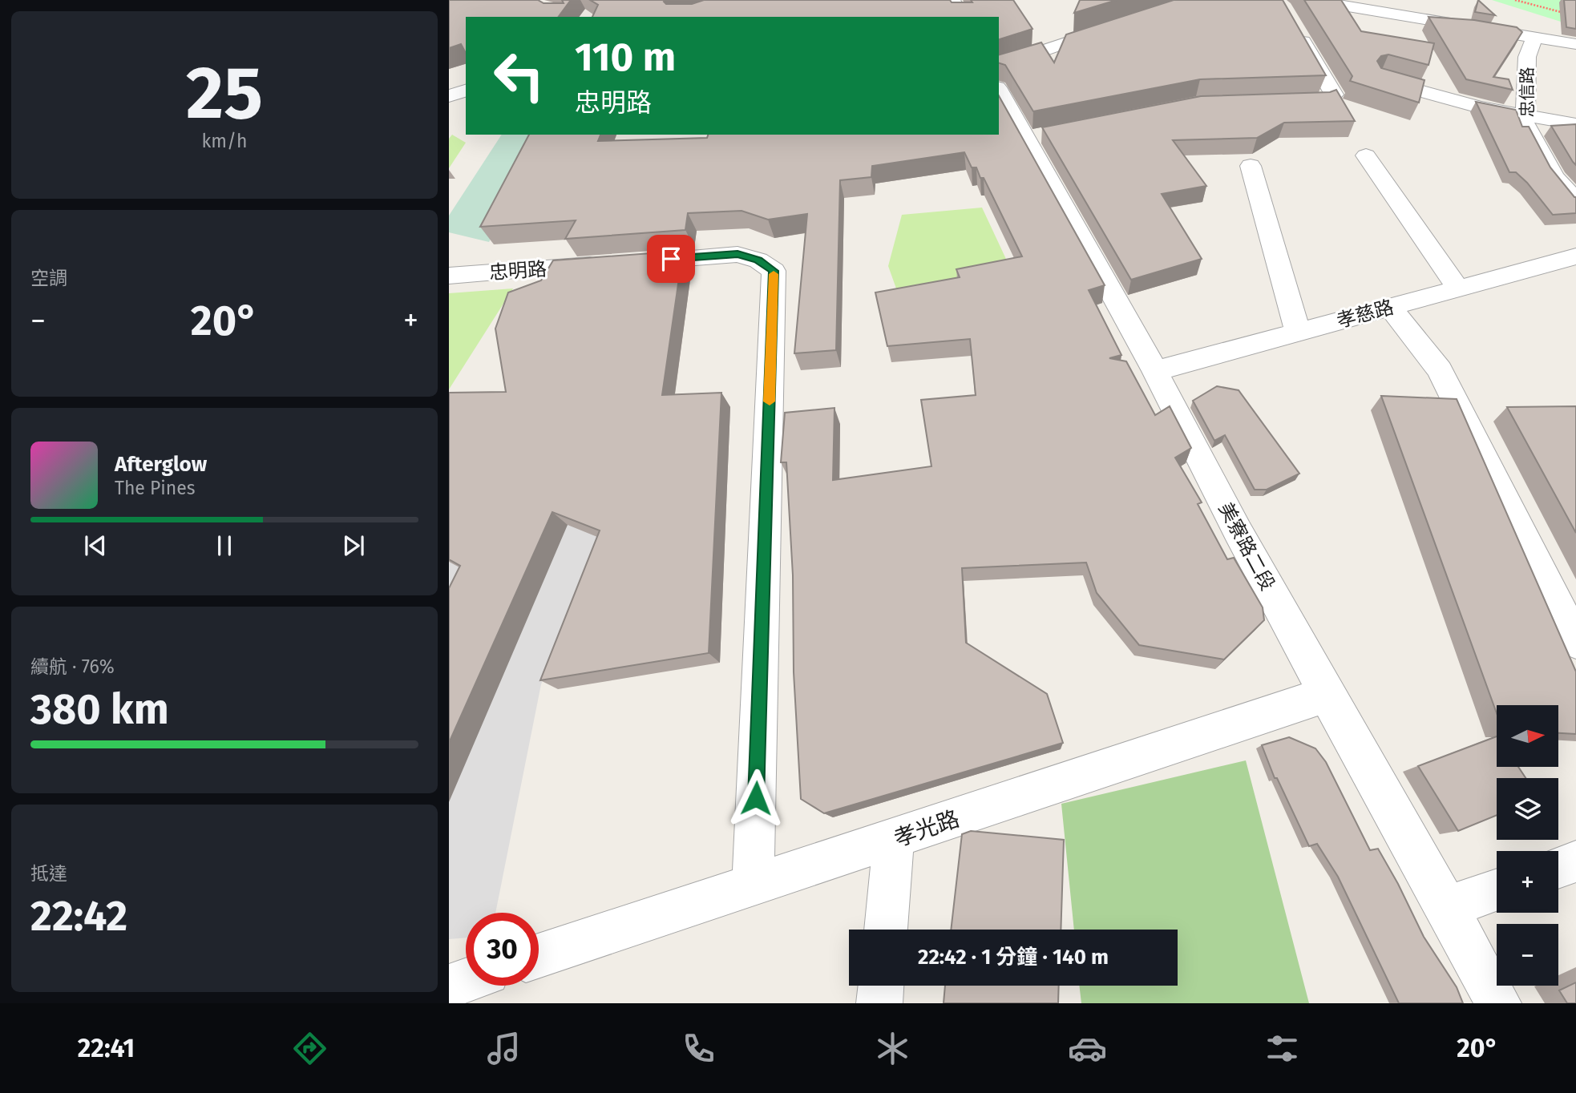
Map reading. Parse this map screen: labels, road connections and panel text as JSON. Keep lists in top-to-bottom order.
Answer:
{
  "streets": {
    "street": [
      "忠信路",
      "忠明路",
      "孝慈路",
      "美寮路二段",
      "孝光路"
    ]
  },
  "crossings": [
    ["忠明路", "孝光路"],
    ["孝慈路", "美寮路二段"],
    ["美寮路二段", "孝光路"]
  ],
  "north": "right",
  "page": {
    "tile": [
      ["25", "km/h"],
      "空調",
      ["續航 · 76%", "380 km"],
      ["抵達", "22:42"]
    ],
    "turn": ["110 m", "忠明路"],
    "heat": ["−", "20°", "+"],
    "song": ["Afterglow", "The Pines"],
    "map_buttons": ["+", "−"],
    "limit": "30",
    "trip": "22:42 · 1 分鐘 · 140 m",
    "tabs": ["22:41", "20°"]
  }
}
